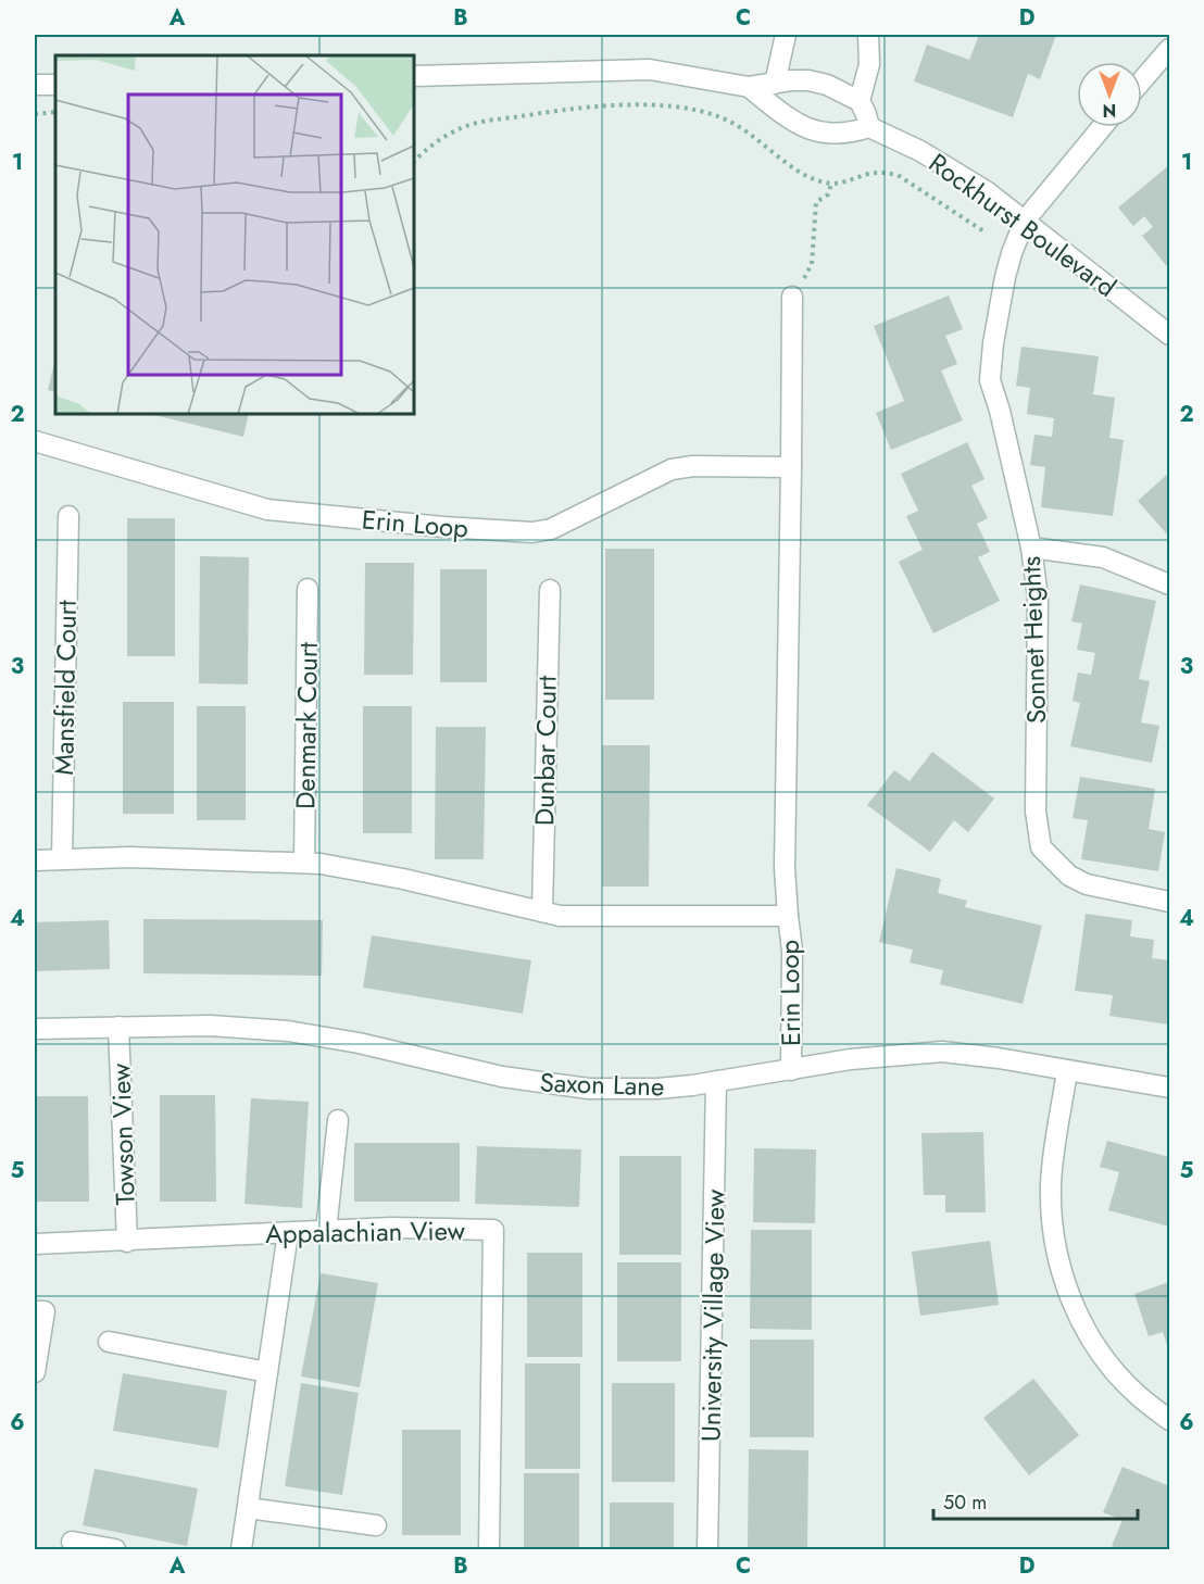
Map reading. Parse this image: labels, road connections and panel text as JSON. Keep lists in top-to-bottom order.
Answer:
{
  "streets": {
    "street": [
      "Rockhurst Boulevard",
      "Erin Loop",
      "Sonnet Heights",
      "Mansfield Court",
      "Denmark Court",
      "Dunbar Court",
      "Saxon Lane",
      "Towson View",
      "Appalachian View",
      "University Village View"
    ]
  },
  "crossings": [
    ["Rockhurst Boulevard", "Sonnet Heights"],
    ["Erin Loop", "Mansfield Court"],
    ["Erin Loop", "Denmark Court"],
    ["Erin Loop", "Dunbar Court"],
    ["Erin Loop", "Saxon Lane"],
    ["Saxon Lane", "Towson View"],
    ["Saxon Lane", "University Village View"],
    ["Towson View", "Appalachian View"]
  ],
  "scale_bar": "50 m",
  "north": "bottom",
  "grid": {
    "columns": [
      "A",
      "B",
      "C",
      "D"
    ],
    "rows": [
      "1",
      "2",
      "3",
      "4",
      "5",
      "6"
    ]
  }
}
